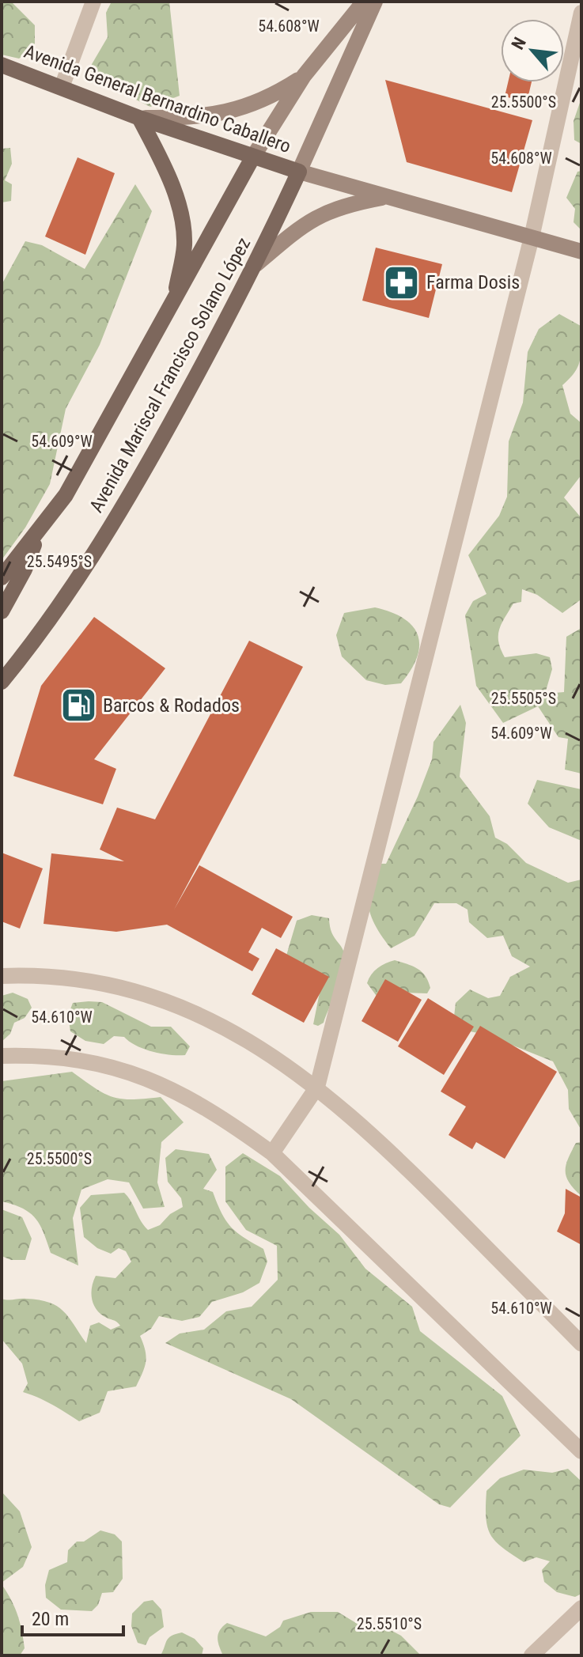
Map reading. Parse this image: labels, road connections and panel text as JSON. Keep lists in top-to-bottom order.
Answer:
{
  "streets": {
    "main road": ["Avenida General Bernardino Caballero", "Avenida Mariscal Francisco Solano López"]
  },
  "crossings": [
    ["Avenida General Bernardino Caballero", "Avenida Mariscal Francisco Solano López"]
  ],
  "places": {
    "pharmacy": ["Farma Dosis"],
    "fuel station": ["Barcos & Rodados"]
  },
  "scale_bar": "20 m",
  "north": "top left",
  "coordinates": [
    "54.608°W",
    "25.5500°S",
    "54.609°W",
    "25.5495°S",
    "25.5505°S",
    "54.610°W",
    "25.5510°S"
  ]
}
